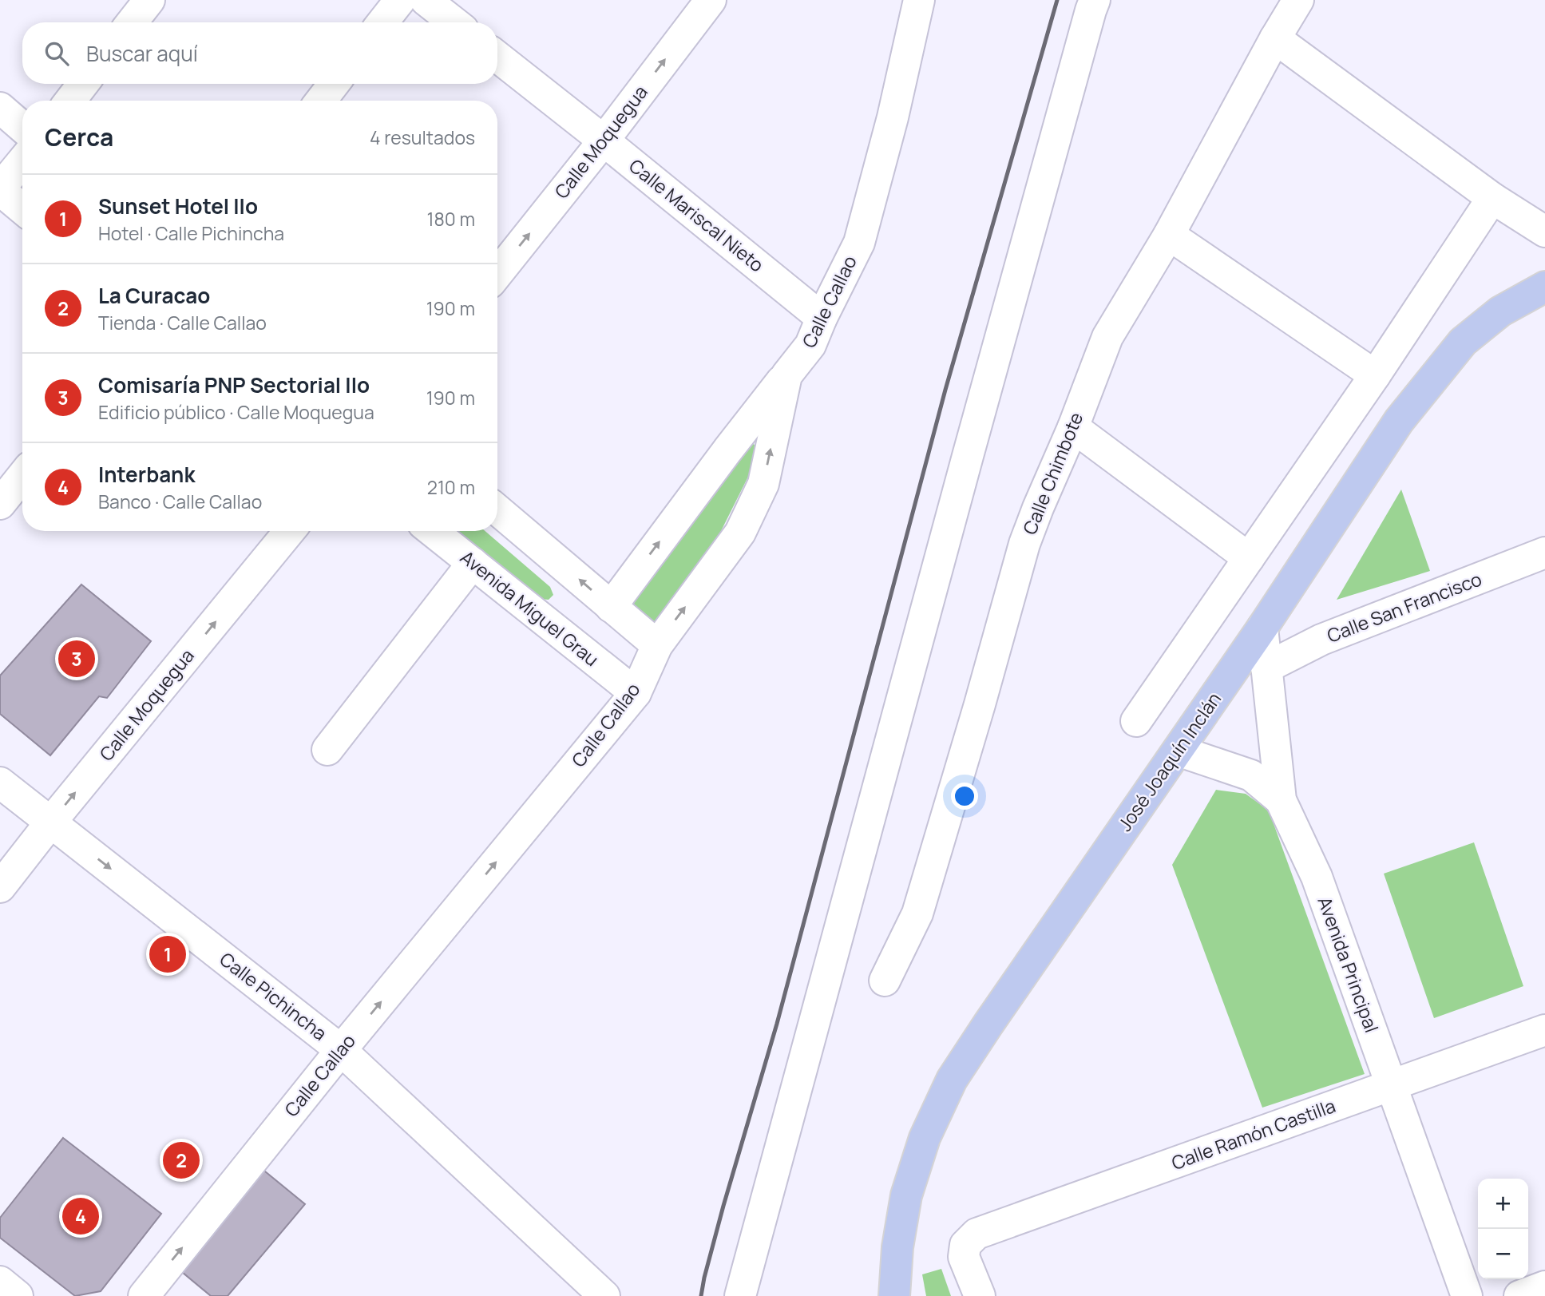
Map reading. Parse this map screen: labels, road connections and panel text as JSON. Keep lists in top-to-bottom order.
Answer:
{
  "streets": {
    "main road": ["José Joaquín Inclán"],
    "street": [
      "Calle Moquegua",
      "Calle Mariscal Nieto",
      "Calle Callao",
      "Calle Chimbote",
      "Calle San Francisco",
      "Avenida Miguel Grau",
      "Avenida Principal",
      "Calle Pichincha",
      "Calle Ramón Castilla"
    ]
  },
  "crossings": [
    ["Calle Moquegua", "Calle Mariscal Nieto"],
    ["Calle Moquegua", "Calle Pichincha"],
    ["Calle Mariscal Nieto", "Calle Callao"],
    ["Calle Callao", "Avenida Miguel Grau"],
    ["Calle Callao", "Calle Pichincha"],
    ["Calle San Francisco", "Avenida Principal"],
    ["José Joaquín Inclán", "Avenida Principal"],
    ["Avenida Principal", "Calle Ramón Castilla"]
  ],
  "one_way": ["Calle Pichincha"],
  "page": {
    "search": "Buscar aquí",
    "heading": ["Cerca", "4 resultados"],
    "list": [
      {
        "mark": "1",
        "name": "Sunset Hotel Ilo",
        "note": "Hotel · Calle Pichincha",
        "value": "180 m"
      },
      {
        "mark": "2",
        "name": "La Curacao",
        "note": "Tienda · Calle Callao",
        "value": "190 m"
      },
      {
        "mark": "3",
        "name": "Comisaría PNP Sectorial Ilo",
        "note": "Edificio público · Calle Moquegua",
        "value": "190 m"
      },
      {
        "mark": "4",
        "name": "Interbank",
        "note": "Banco · Calle Callao",
        "value": "210 m"
      }
    ],
    "pins": [
      "3",
      "1",
      "2",
      "4"
    ],
    "map_buttons": ["+", "−"]
  }
}
